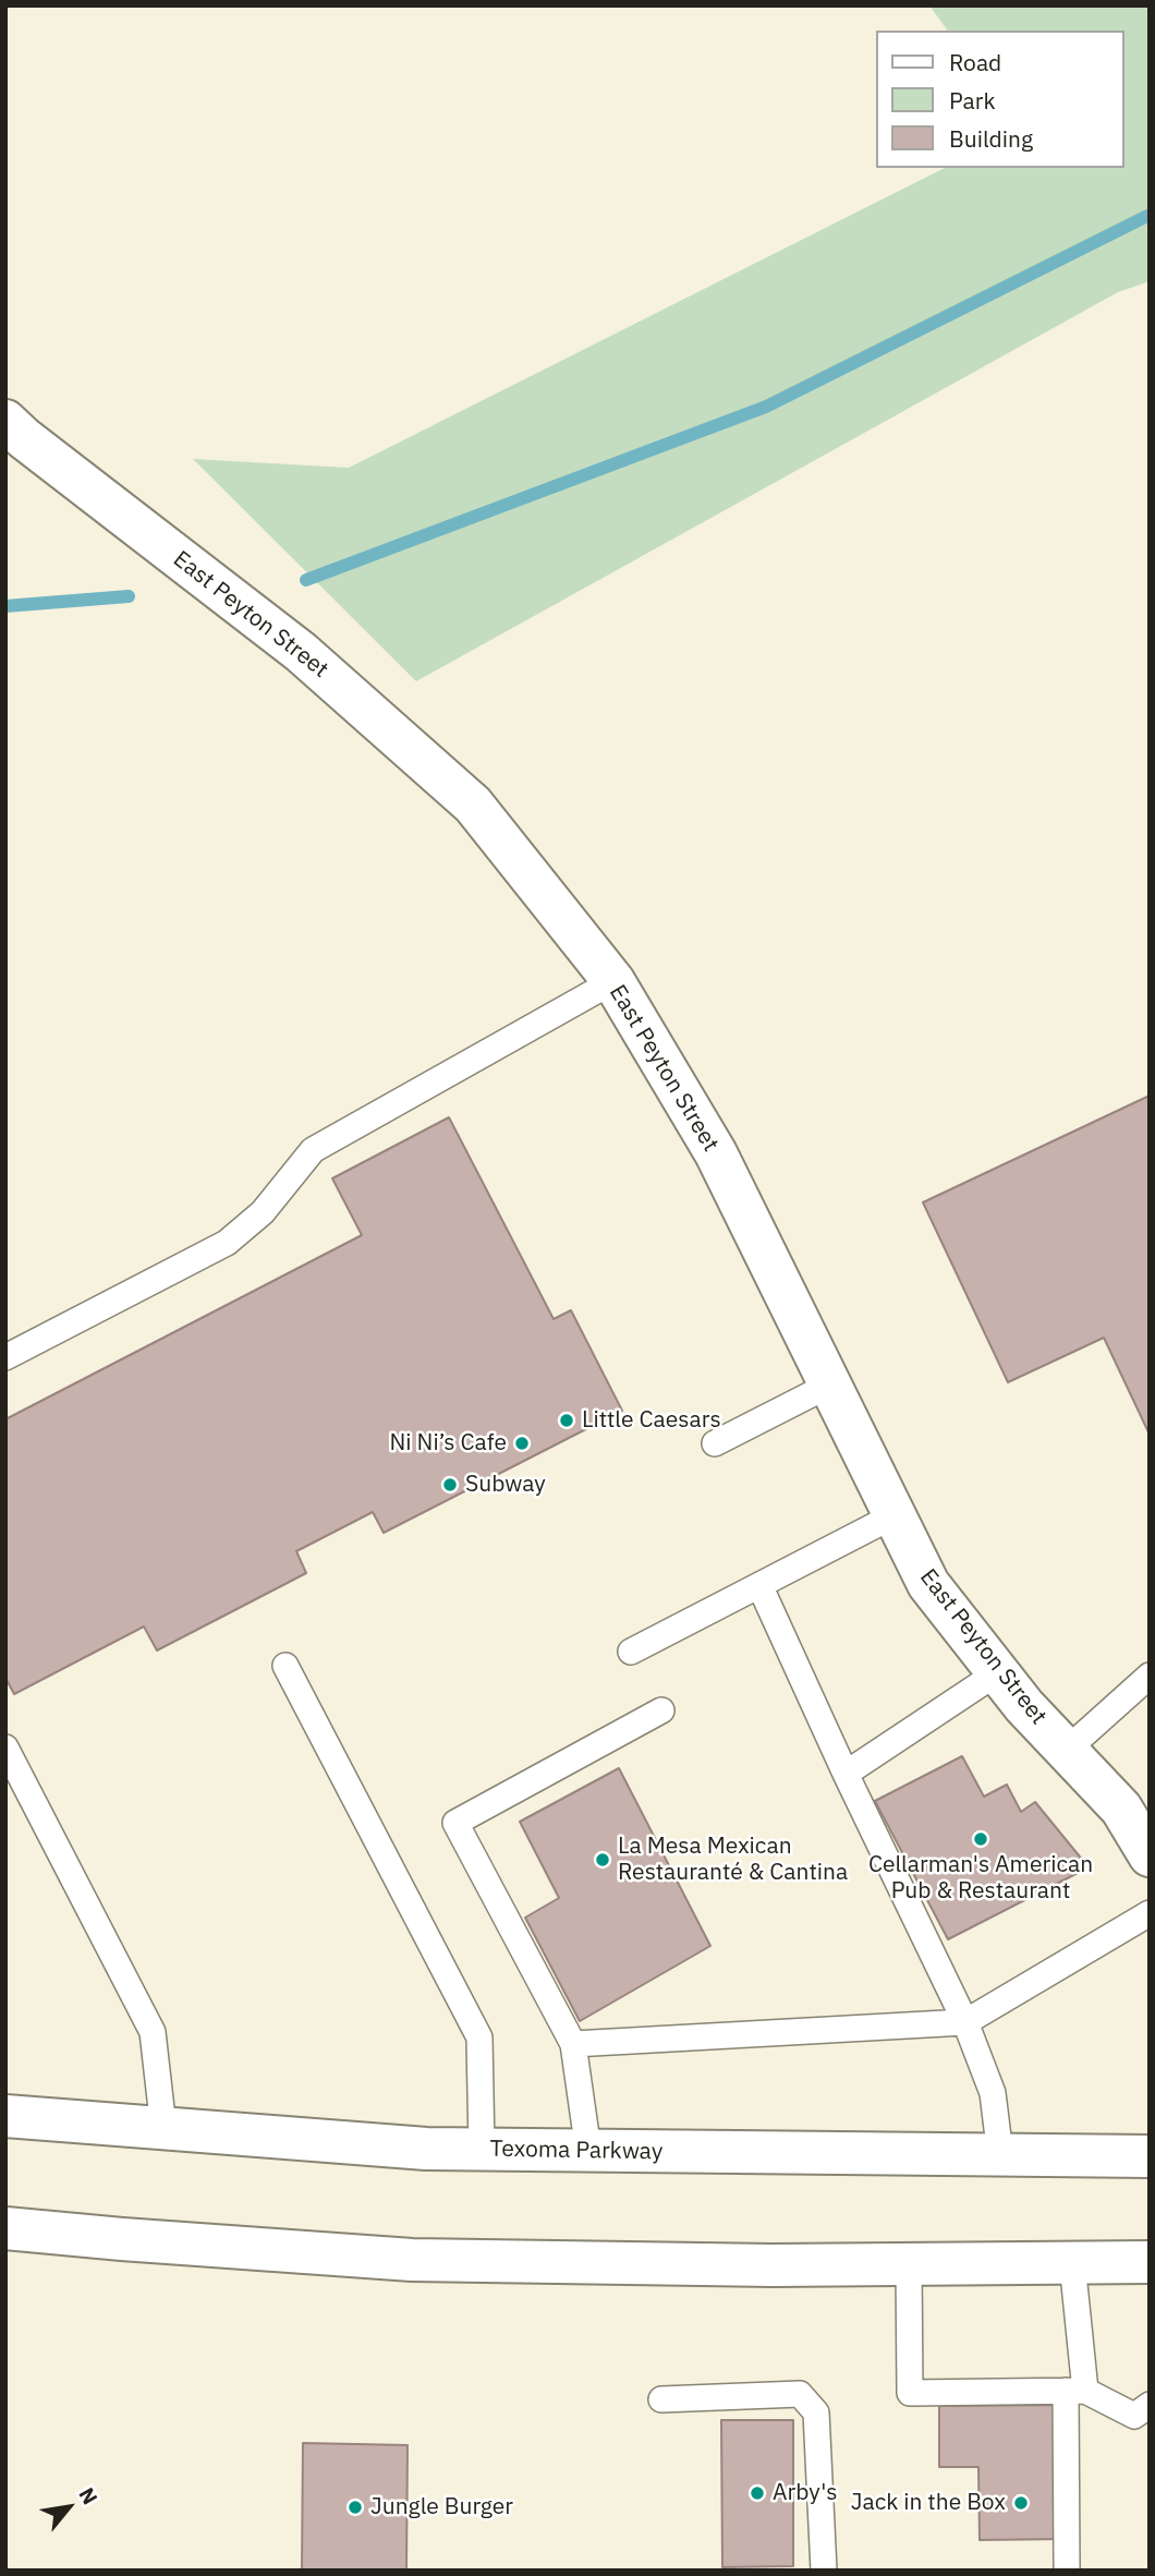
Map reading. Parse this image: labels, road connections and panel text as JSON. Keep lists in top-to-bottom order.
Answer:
{
  "streets": {
    "main road": ["East Peyton Street", "Texoma Parkway"]
  },
  "places": [
    "Little Caesars",
    "Ni Ni’s Cafe",
    "Subway",
    "Cellarman's American Pub & Restaurant",
    "La Mesa Mexican Restauranté & Cantina",
    "Arby's",
    "Jack in the Box",
    "Jungle Burger"
  ],
  "legend": ["Road", "Park", "Building"],
  "north": "top right"
}
